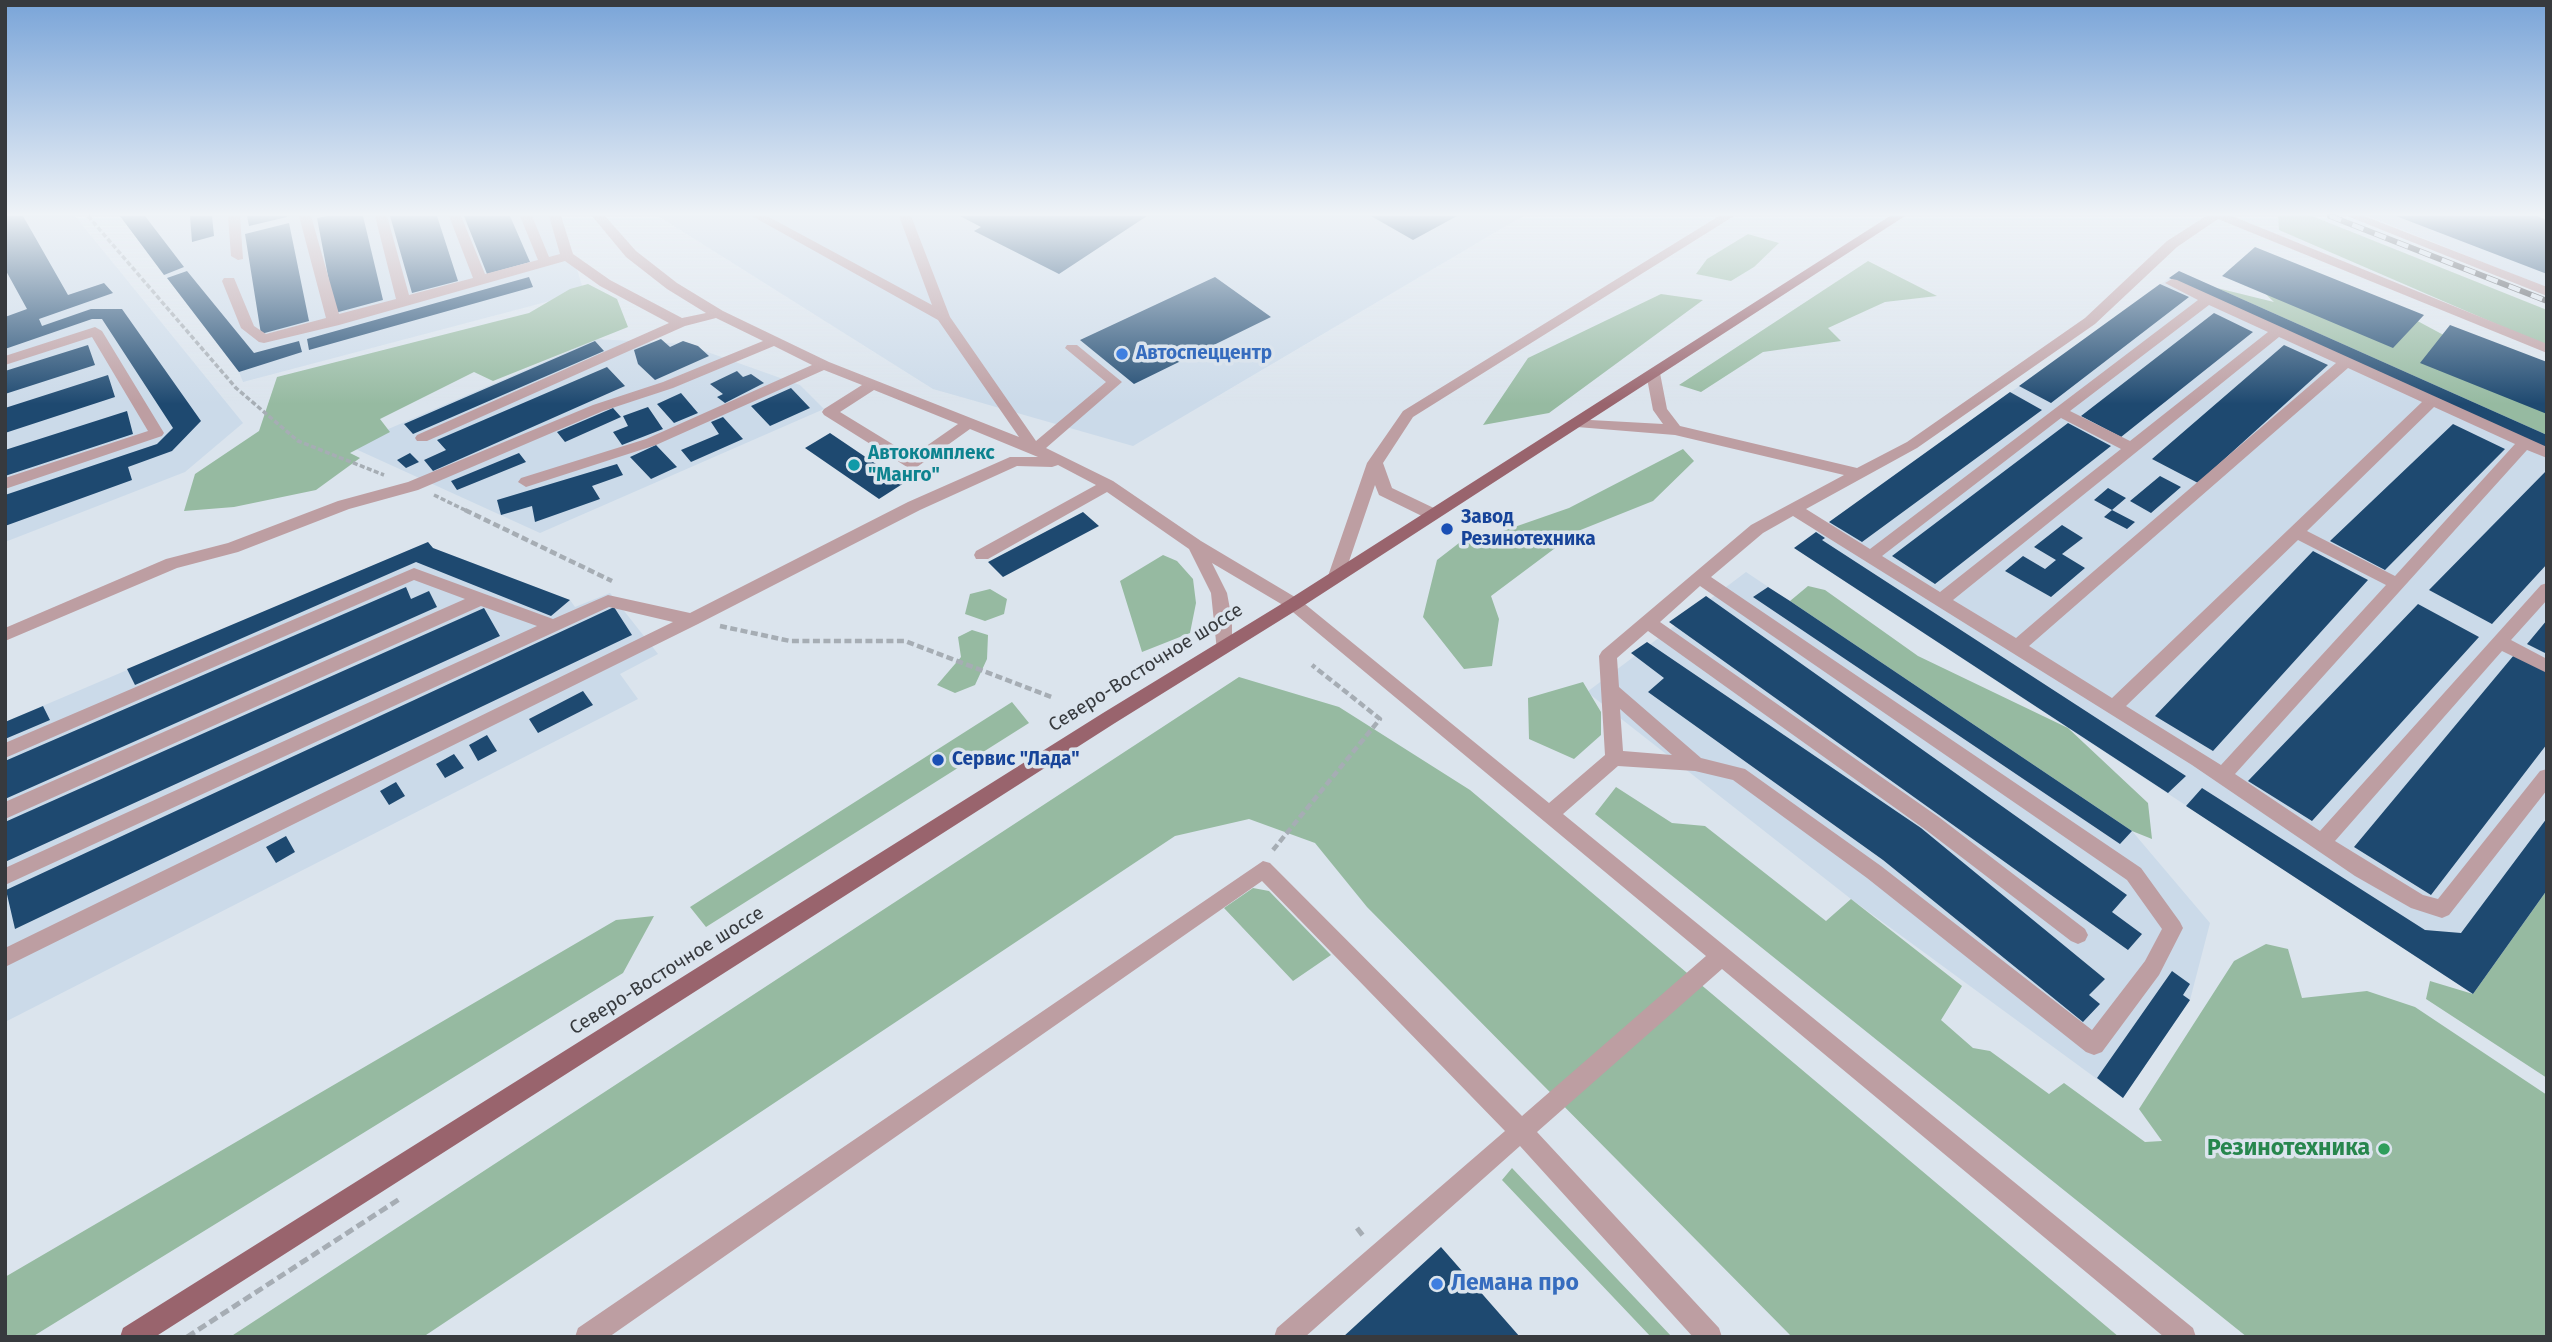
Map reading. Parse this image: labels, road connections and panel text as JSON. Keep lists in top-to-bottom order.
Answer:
{
  "streets": {
    "main road": ["Северо-Восточное шоссе"]
  },
  "places": [
    "Автоспеццентр",
    "Автокомплекс \"Манго\"",
    "Завод Резинотехника",
    "Сервис \"Лада\"",
    "Резинотехника",
    "Лемана про"
  ]
}
